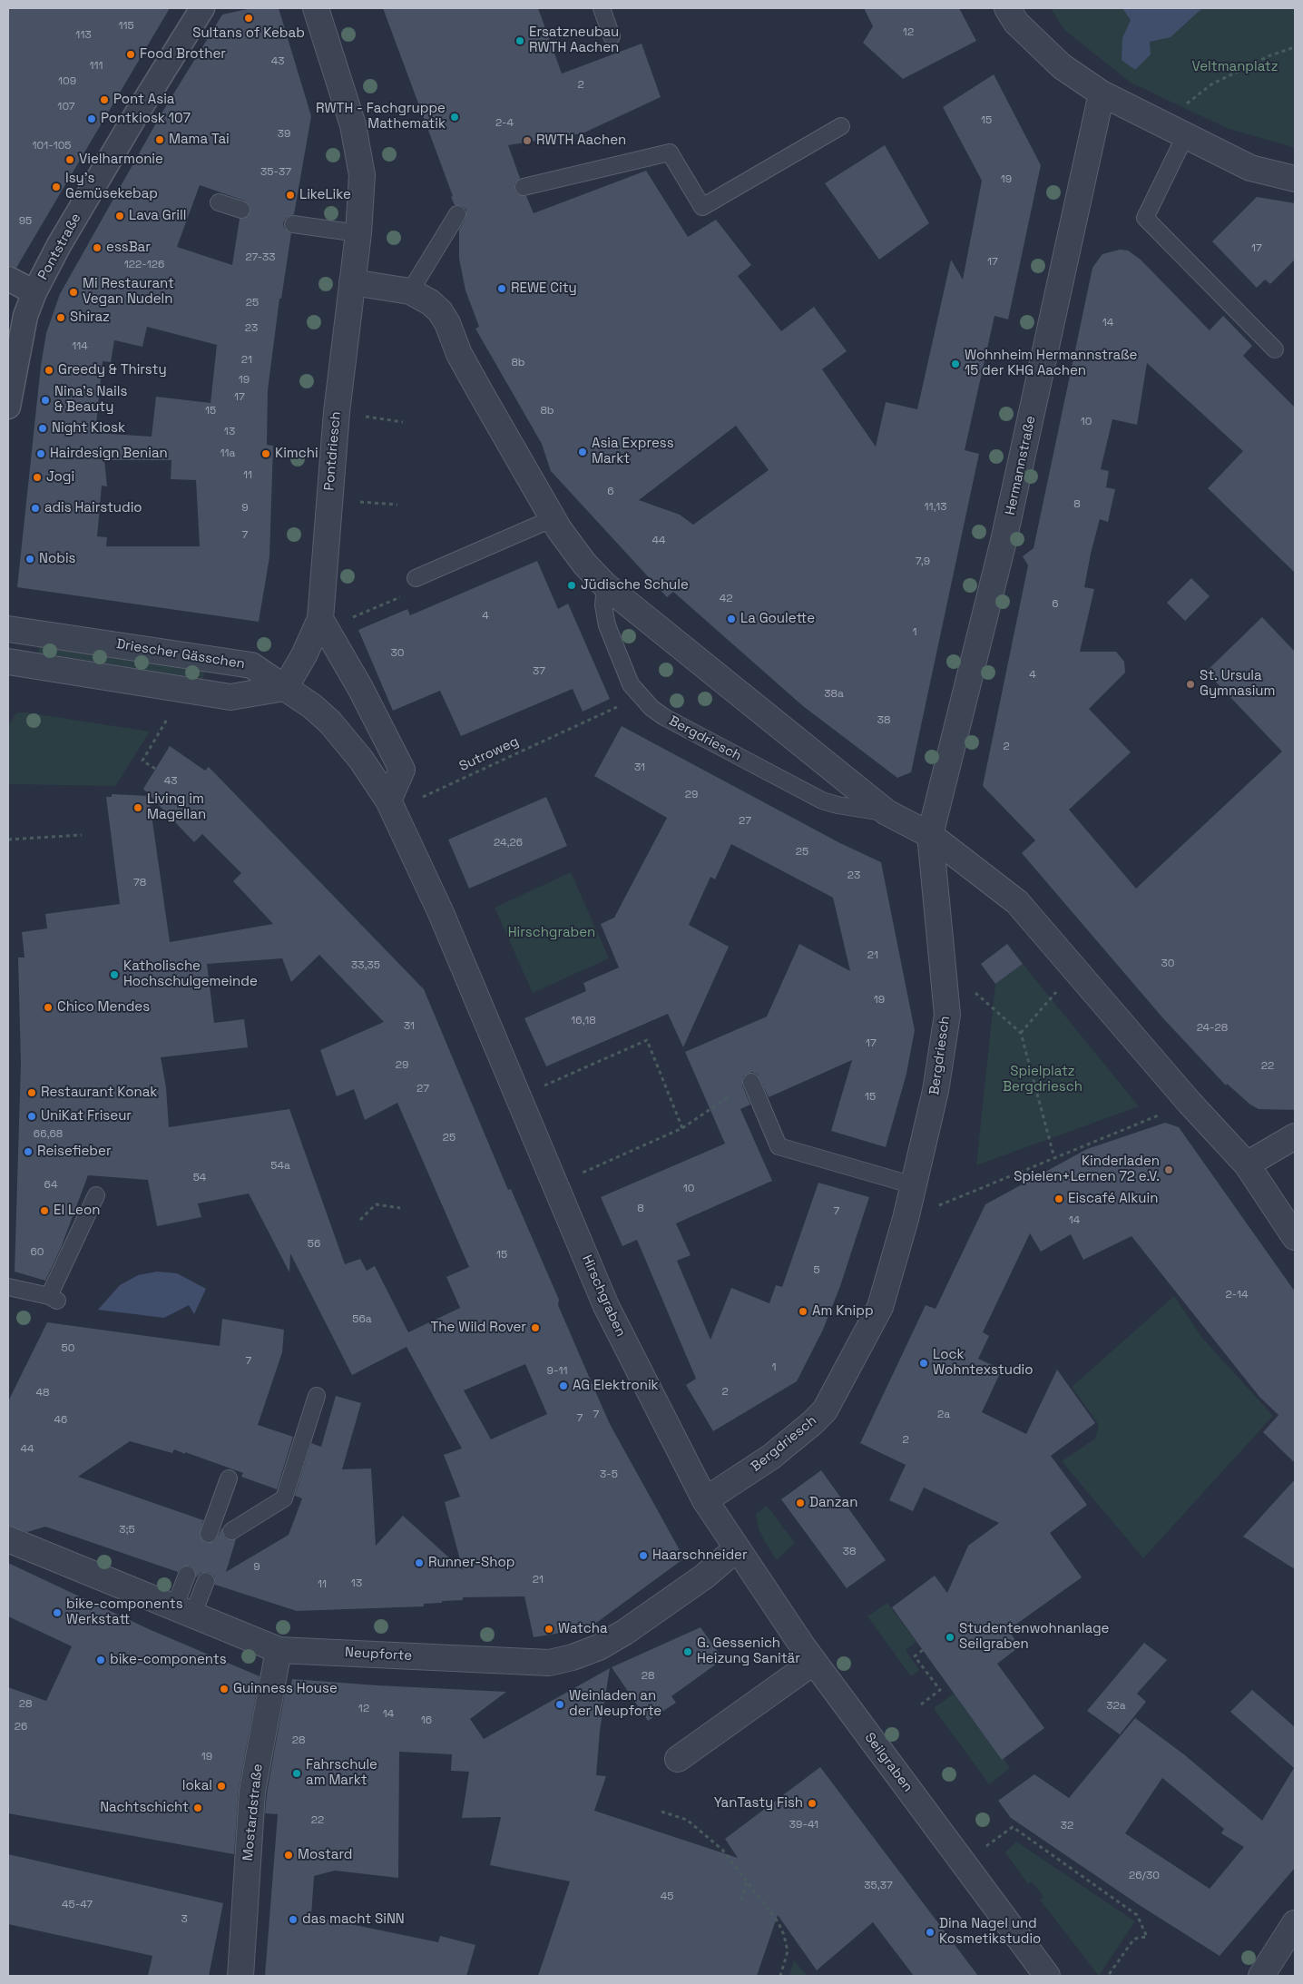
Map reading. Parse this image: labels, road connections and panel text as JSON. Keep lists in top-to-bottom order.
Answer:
{
  "streets": {
    "street": [
      "Pontstraße",
      "Pontdriesch",
      "Hermannstraße",
      "Driescher Gässchen",
      "Bergdriesch",
      "Hirschgraben",
      "Neupforte",
      "Seilgraben",
      "Mostardstraße"
    ],
    "path": ["Sutroweg"]
  },
  "crossings": [
    ["Pontdriesch", "Driescher Gässchen"],
    ["Pontdriesch", "Hirschgraben"],
    ["Hermannstraße", "Bergdriesch"],
    ["Driescher Gässchen", "Hirschgraben"],
    ["Bergdriesch", "Hirschgraben"],
    ["Sutroweg", "Hirschgraben"],
    ["Hirschgraben", "Neupforte"],
    ["Hirschgraben", "Seilgraben"],
    ["Neupforte", "Seilgraben"],
    ["Neupforte", "Mostardstraße"]
  ],
  "parks": ["Veltmanplatz", "Hirschgraben", "Spielplatz Bergdriesch"],
  "places": [
    "Sultans of Kebab",
    "Ersatzneubau RWTH Aachen",
    "Food Brother",
    "Pont Asia",
    "RWTH - Fachgruppe Mathematik",
    "Pontkiosk 107",
    "Mama Tai",
    "RWTH Aachen",
    "Vielharmonie",
    "Isy's Gemüsekebap",
    "LikeLike",
    "Lava Grill",
    "essBar",
    "REWE City",
    "Mi Restaurant Vegan Nudeln",
    "Shiraz",
    "Wohnheim Hermannstraße 15 der KHG Aachen",
    "Greedy & Thirsty",
    "Nina's Nails & Beauty",
    "Night Kiosk",
    "Asia Express Markt",
    "Hairdesign Benian",
    "Kimchi",
    "Jogi",
    "adis Hairstudio",
    "Nobis",
    "Jüdische Schule",
    "La Goulette",
    "St. Ursula Gymnasium",
    "Living im Magellan",
    "Katholische Hochschulgemeinde",
    "Chico Mendes",
    "Restaurant Konak",
    "UniKat Friseur",
    "Reisefieber",
    "Kinderladen Spielen+Lernen 72 e.V.",
    "Eiscafé Alkuin",
    "El Leon",
    "Am Knipp",
    "The Wild Rover",
    "Lock Wohntexstudio",
    "AG Elektronik",
    "Danzan",
    "Haarschneider",
    "Runner-Shop",
    "bike-components Werkstatt",
    "Watcha",
    "Studentenwohnanlage Seilgraben",
    "G. Gessenich Heizung Sanitär",
    "bike-components",
    "Guinness House",
    "Weinladen an der Neupforte",
    "Fahrschule am Markt",
    "lokal",
    "YanTasty Fish",
    "Nachtschicht",
    "Mostard",
    "das macht SiNN",
    "Dina Nagel und Kosmetikstudio"
  ],
  "house_numbers": [
    "115",
    "12",
    "113",
    "43",
    "111",
    "109",
    "2",
    "107",
    "15",
    "2-4",
    "39",
    "101-105",
    "35-37",
    "19",
    "95",
    "17",
    "27-33",
    "17",
    "122-126",
    "25",
    "14",
    "23",
    "114",
    "21",
    "8b",
    "19",
    "17",
    "15",
    "8b",
    "10",
    "13",
    "11a",
    "11",
    "6",
    "8",
    "11,13",
    "9",
    "7",
    "44",
    "7,9",
    "42",
    "6",
    "4",
    "1",
    "30",
    "37",
    "4",
    "38a",
    "38",
    "2",
    "31",
    "43",
    "29",
    "27",
    "24,26",
    "25",
    "23",
    "78",
    "21",
    "30",
    "33,35",
    "19",
    "16,18",
    "31",
    "24-28",
    "17",
    "29",
    "22",
    "27",
    "15",
    "66,68",
    "25",
    "54a",
    "54",
    "64",
    "10",
    "8",
    "7",
    "14",
    "56",
    "60",
    "15",
    "5",
    "2-14",
    "56a",
    "50",
    "7",
    "1",
    "9-11",
    "2",
    "48",
    "7",
    "2a",
    "7",
    "46",
    "2",
    "44",
    "3-5",
    "3;5",
    "38",
    "9",
    "21",
    "13",
    "11",
    "28",
    "28",
    "32a",
    "12",
    "14",
    "16",
    "26",
    "28",
    "19",
    "22",
    "39-41",
    "32",
    "26/30",
    "35,37",
    "45",
    "45-47",
    "3"
  ]
}
